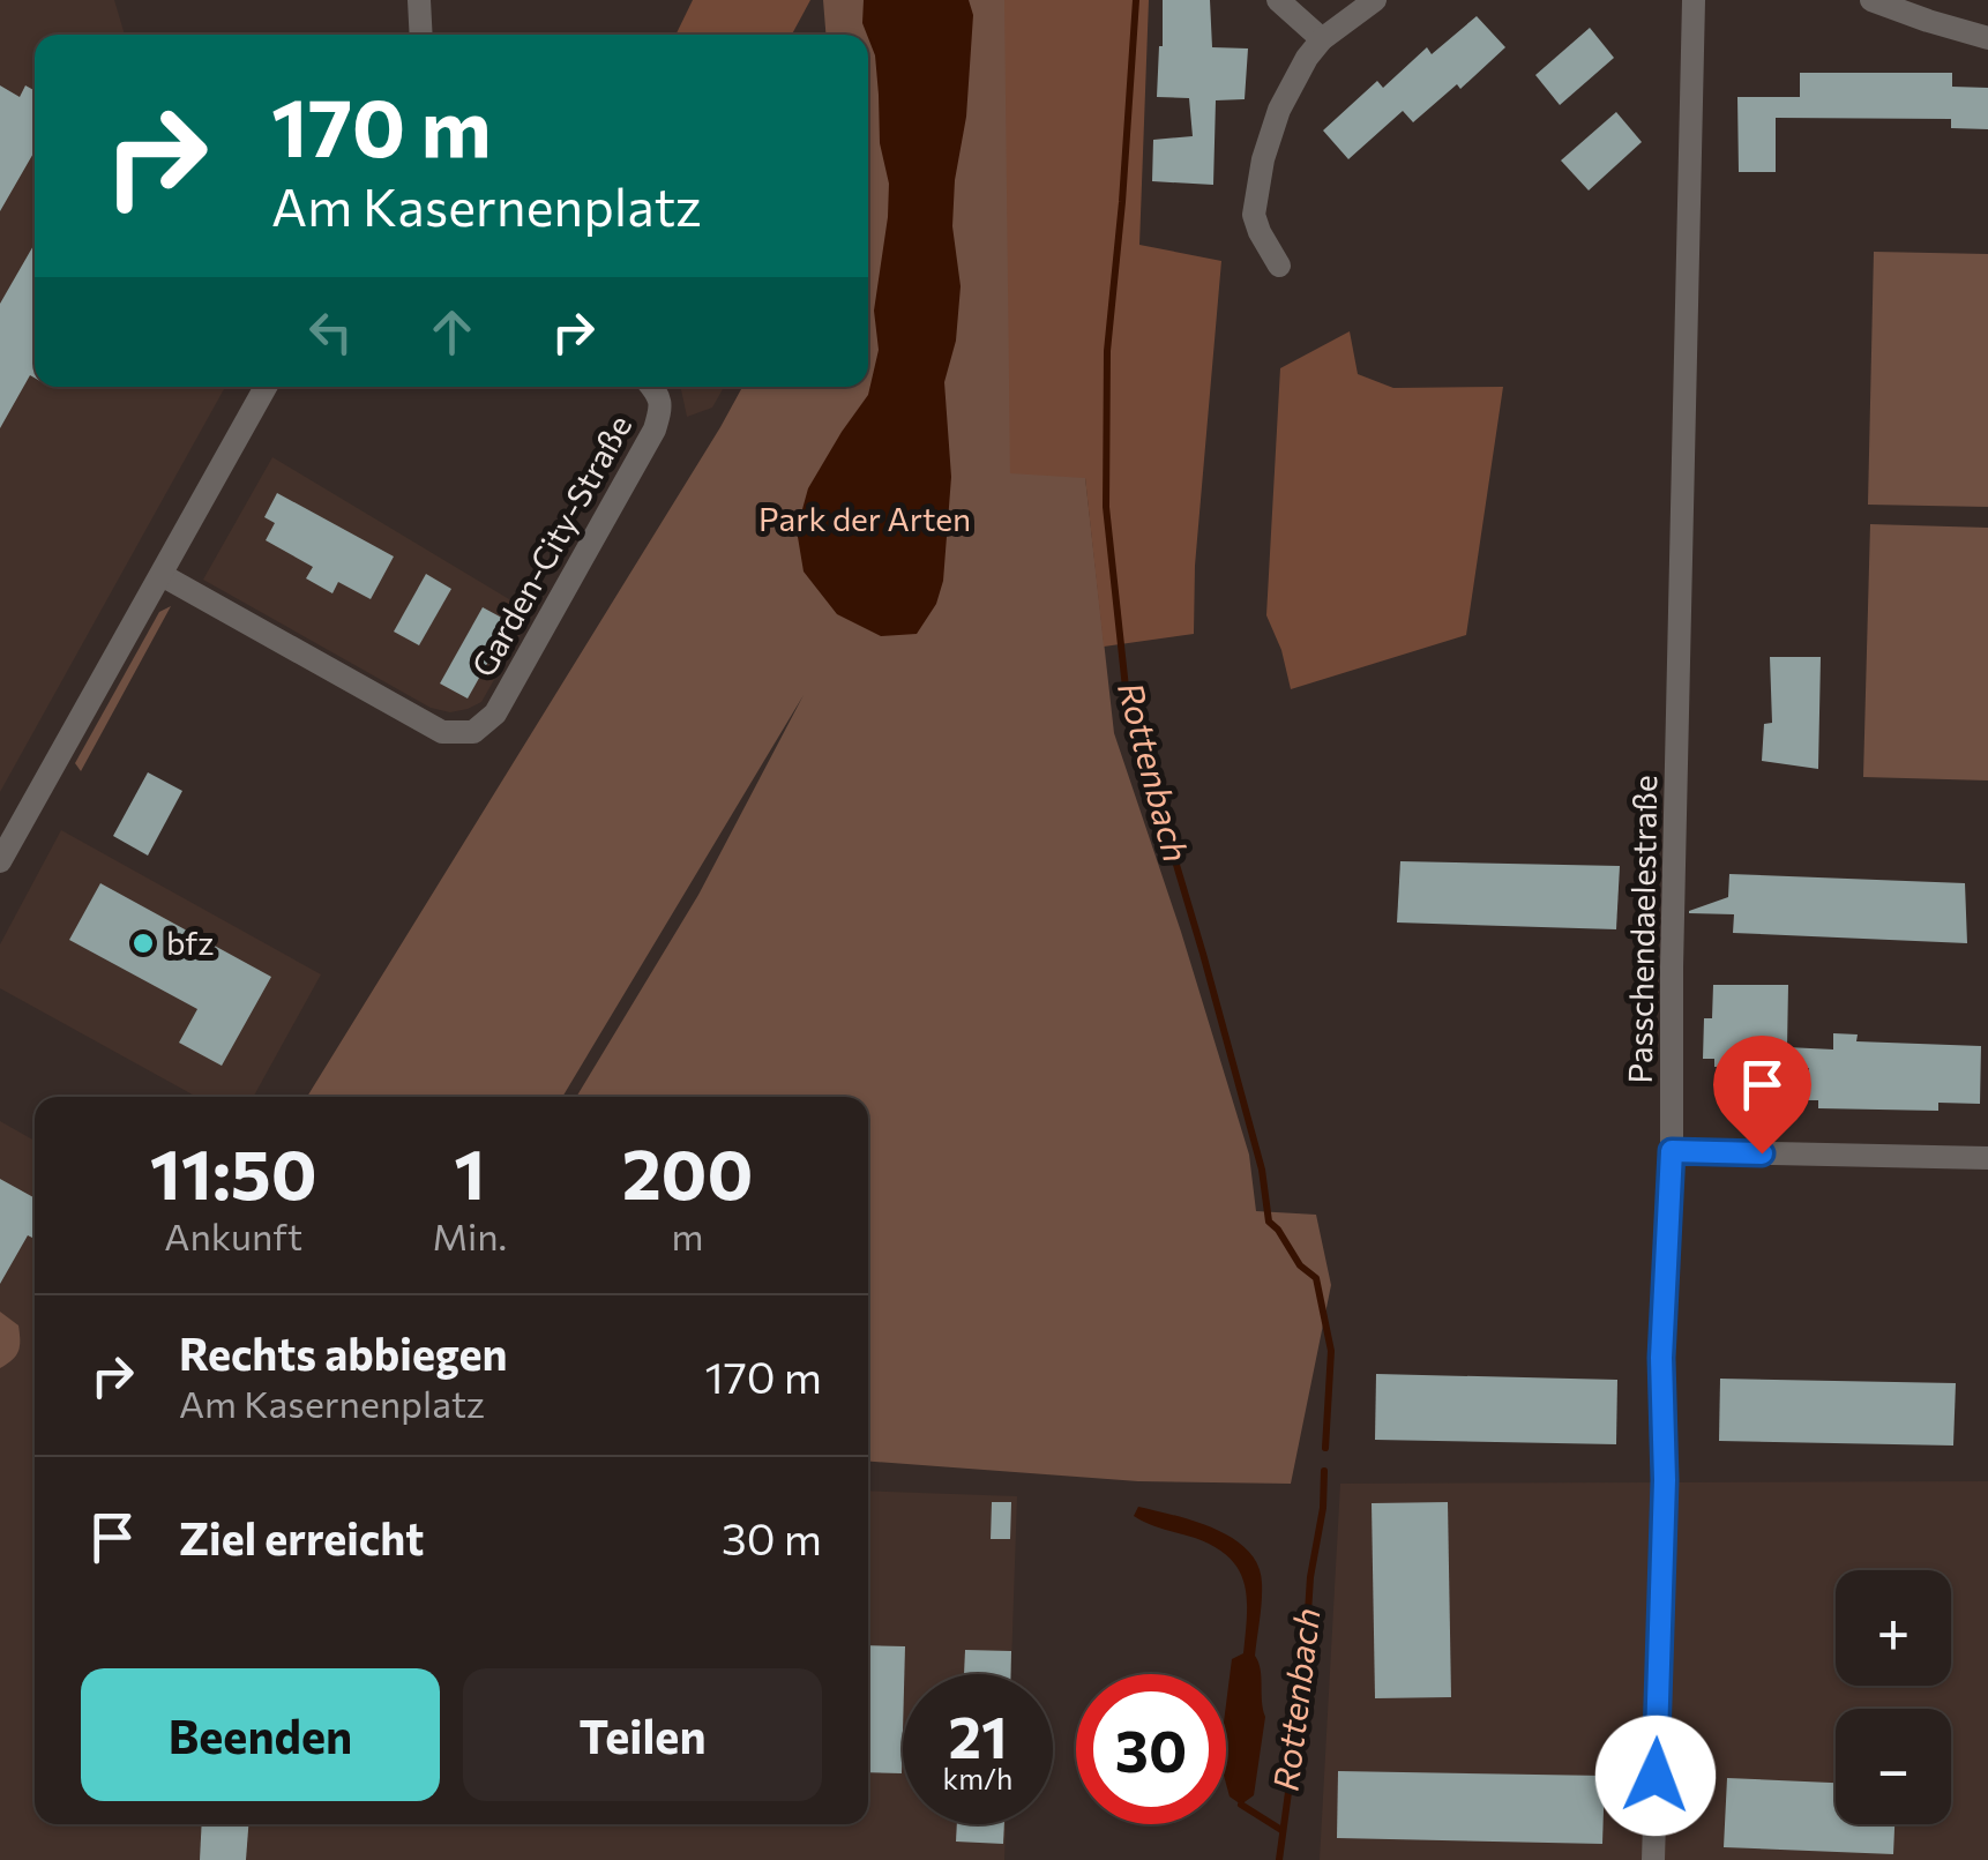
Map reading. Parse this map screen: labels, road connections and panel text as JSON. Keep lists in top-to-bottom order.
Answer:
{
  "streets": {
    "street": ["Garden-City-Straße", "Passchendaelestraße"]
  },
  "water": ["Rottenbach"],
  "parks": ["Park der Arten"],
  "places": ["bfz"],
  "page": {
    "turn": ["170 m", "Am Kasernenplatz"],
    "eta": [
      "11:50",
      "Ankunft",
      "1",
      "Min.",
      "200",
      "m"
    ],
    "list": [
      {
        "name": "Rechts abbiegen",
        "note": "Am Kasernenplatz",
        "value": "170 m"
      },
      {
        "name": "Ziel erreicht",
        "value": "30 m"
      }
    ],
    "map_buttons": ["+", "−"],
    "buttons": ["Beenden", "Teilen"],
    "speed": "21 km/h",
    "limit": "30"
  }
}
